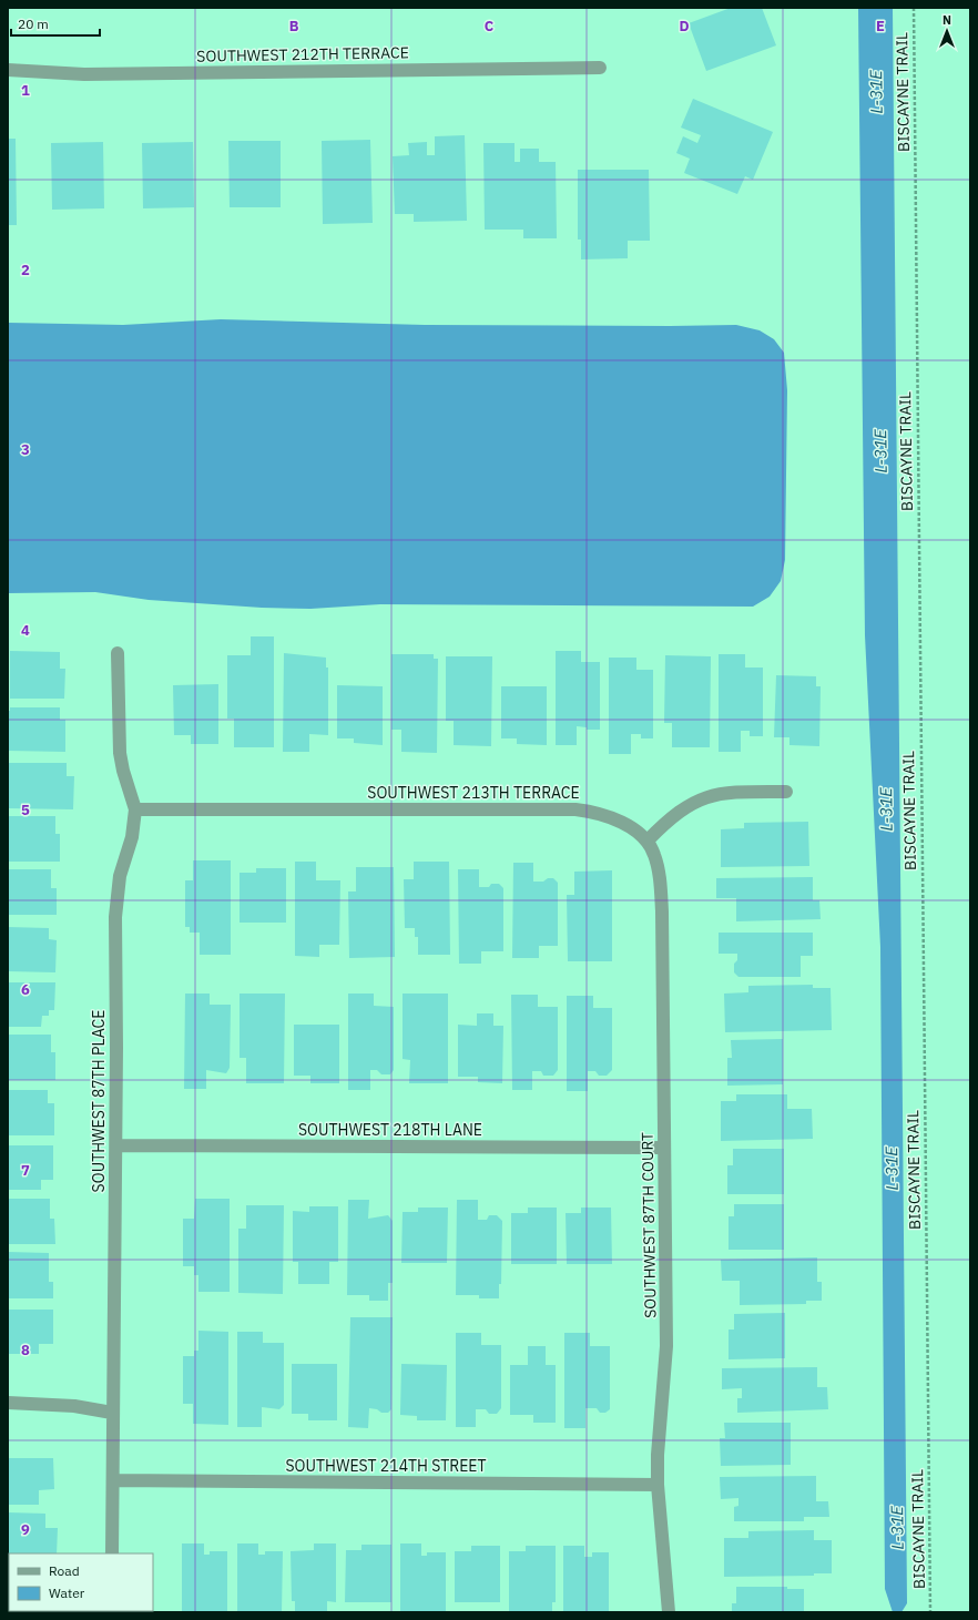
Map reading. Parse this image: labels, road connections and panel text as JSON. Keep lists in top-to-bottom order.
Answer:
{
  "streets": {
    "street": [
      "SOUTHWEST 212TH TERRACE",
      "SOUTHWEST 213TH TERRACE",
      "SOUTHWEST 87TH PLACE",
      "SOUTHWEST 218TH LANE",
      "SOUTHWEST 87TH COURT",
      "SOUTHWEST 214TH STREET"
    ],
    "path": ["BISCAYNE TRAIL"]
  },
  "crossings": [
    ["SOUTHWEST 213TH TERRACE", "SOUTHWEST 87TH PLACE"],
    ["SOUTHWEST 213TH TERRACE", "SOUTHWEST 87TH COURT"],
    ["SOUTHWEST 87TH PLACE", "SOUTHWEST 218TH LANE"],
    ["SOUTHWEST 87TH PLACE", "SOUTHWEST 214TH STREET"],
    ["SOUTHWEST 218TH LANE", "SOUTHWEST 87TH COURT"],
    ["SOUTHWEST 87TH COURT", "SOUTHWEST 214TH STREET"]
  ],
  "water": ["L-31E"],
  "legend": ["Road", "Water"],
  "scale_bar": "20 m",
  "north": "top",
  "grid": {
    "columns": [
      "B",
      "C",
      "D",
      "E"
    ],
    "rows": [
      "1",
      "2",
      "3",
      "4",
      "5",
      "6",
      "7",
      "8",
      "9"
    ]
  }
}
